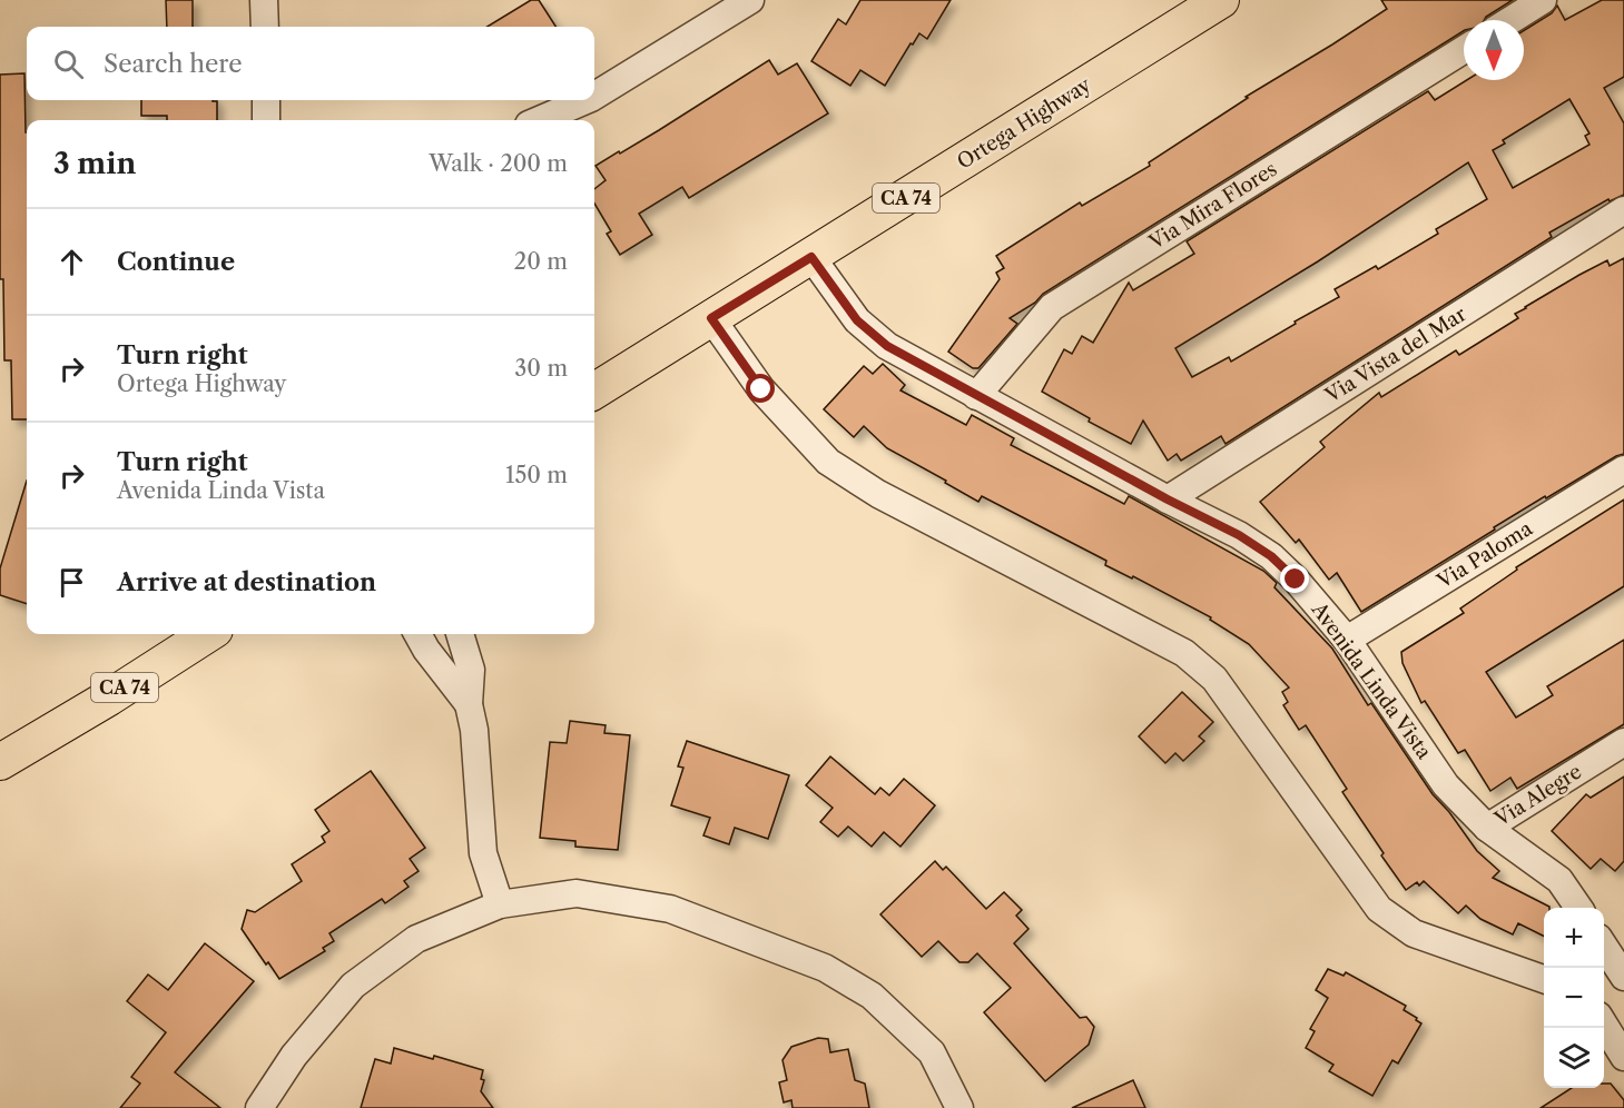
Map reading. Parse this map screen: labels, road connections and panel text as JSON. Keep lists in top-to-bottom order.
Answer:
{
  "streets": {
    "main road": ["Ortega Highway", "CA 74"],
    "street": [
      "Via Mira Flores",
      "Via Vista del Mar",
      "Via Paloma",
      "Avenida Linda Vista",
      "Via Alegre"
    ]
  },
  "crossings": [
    ["Ortega Highway", "Avenida Linda Vista"],
    ["Via Mira Flores", "Avenida Linda Vista"],
    ["Via Vista del Mar", "Avenida Linda Vista"],
    ["Via Paloma", "Avenida Linda Vista"],
    ["Avenida Linda Vista", "Via Alegre"]
  ],
  "north": "bottom",
  "page": {
    "search": "Search here",
    "heading": ["3 min", "Walk · 200 m"],
    "list": [
      ["Continue", "20 m"],
      ["Turn right", "Ortega Highway", "30 m"],
      ["Turn right", "Avenida Linda Vista", "150 m"],
      "Arrive at destination"
    ],
    "map_buttons": ["+", "−"]
  }
}
